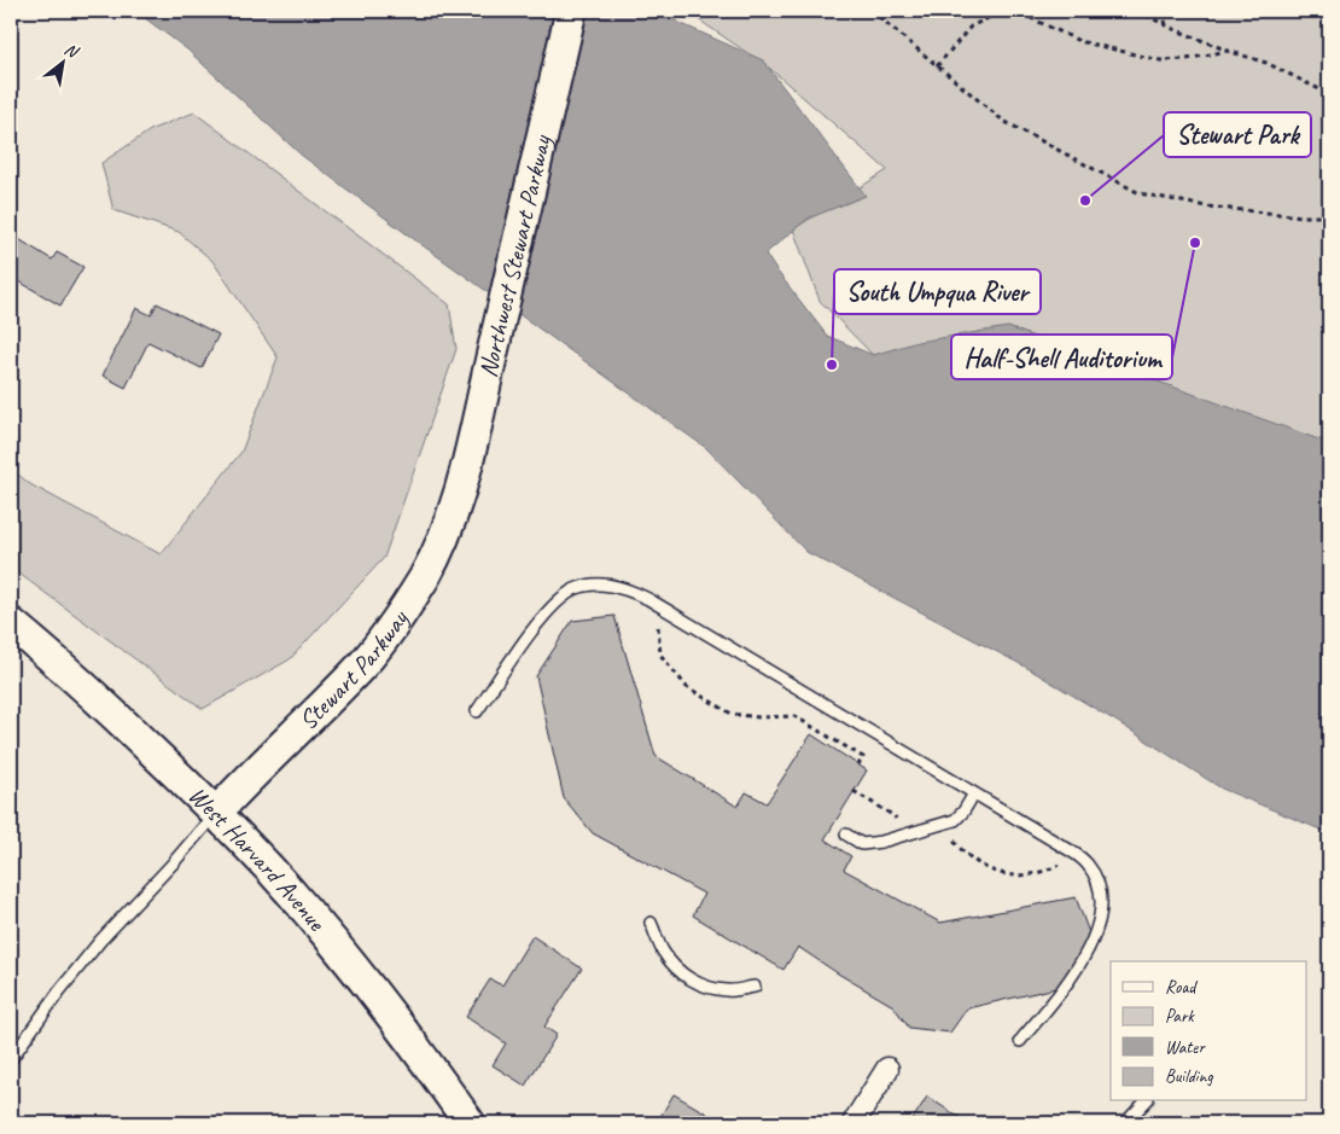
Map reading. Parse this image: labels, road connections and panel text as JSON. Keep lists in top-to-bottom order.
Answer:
{
  "streets": {
    "main road": ["Northwest Stewart Parkway", "Stewart Parkway", "West Harvard Avenue"]
  },
  "crossings": [
    ["Northwest Stewart Parkway", "Stewart Parkway"],
    ["Stewart Parkway", "West Harvard Avenue"]
  ],
  "places": ["Stewart Park", "Half-Shell Auditorium", "South Umpqua River"],
  "legend": [
    "Road",
    "Park",
    "Water",
    "Building"
  ],
  "north": "top right"
}
